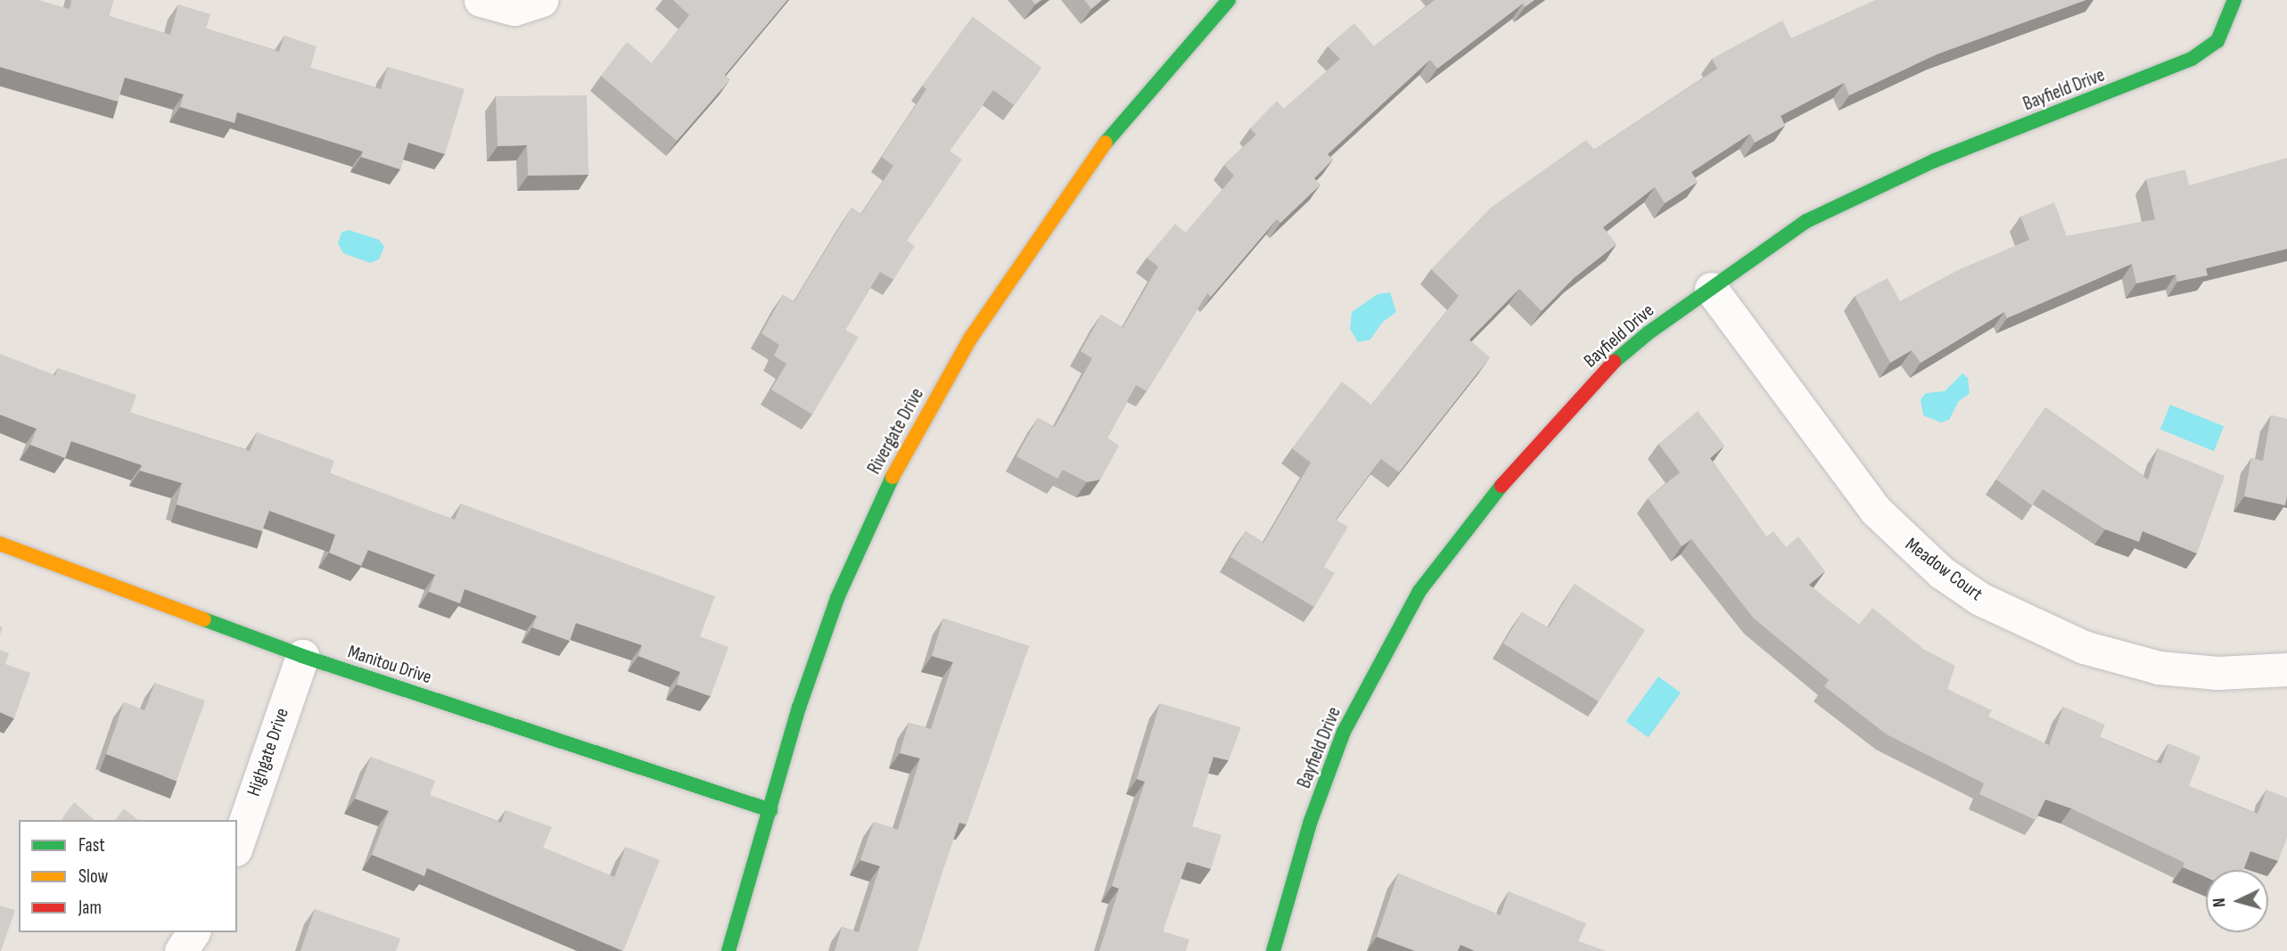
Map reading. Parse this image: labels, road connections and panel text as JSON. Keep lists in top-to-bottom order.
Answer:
{
  "streets": {
    "street": [
      "Bayfield Drive",
      "Rivergate Drive",
      "Meadow Court",
      "Manitou Drive",
      "Highgate Drive"
    ]
  },
  "crossings": [
    ["Bayfield Drive", "Meadow Court"],
    ["Rivergate Drive", "Manitou Drive"],
    ["Manitou Drive", "Highgate Drive"]
  ],
  "legend": ["Fast", "Slow", "Jam"],
  "north": "left"
}
